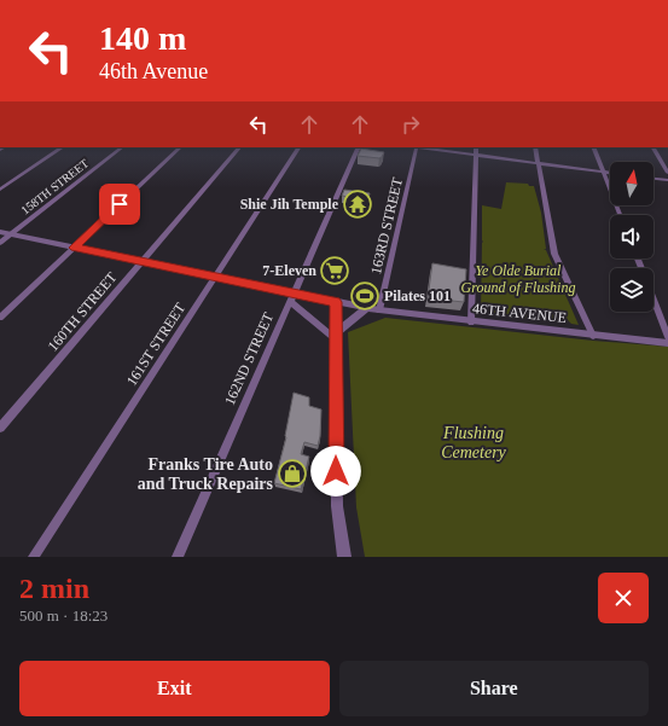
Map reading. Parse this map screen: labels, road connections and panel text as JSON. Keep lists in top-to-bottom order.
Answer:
{
  "streets": {
    "street": [
      "158TH STREET",
      "163RD STREET",
      "160TH STREET",
      "46TH AVENUE",
      "161ST STREET",
      "162ND STREET"
    ]
  },
  "crossings": [
    ["158TH STREET", "46TH AVENUE"],
    ["163RD STREET", "46TH AVENUE"],
    ["160TH STREET", "46TH AVENUE"],
    ["46TH AVENUE", "161ST STREET"],
    ["46TH AVENUE", "162ND STREET"]
  ],
  "parks": ["Ye Olde Burial Ground of Flushing", "Flushing Cemetery"],
  "places": {
    "temple": ["Shie Jih Temple"],
    "supermarket": ["7-Eleven"],
    "sports": ["Pilates 101"],
    "shop": ["Franks Tire Auto and Truck Repairs"]
  },
  "north": "top",
  "page": {
    "turn": ["140 m", "46th Avenue"],
    "heading": ["2 min", "500 m · 18:23"],
    "buttons": ["Exit", "Share"]
  }
}
